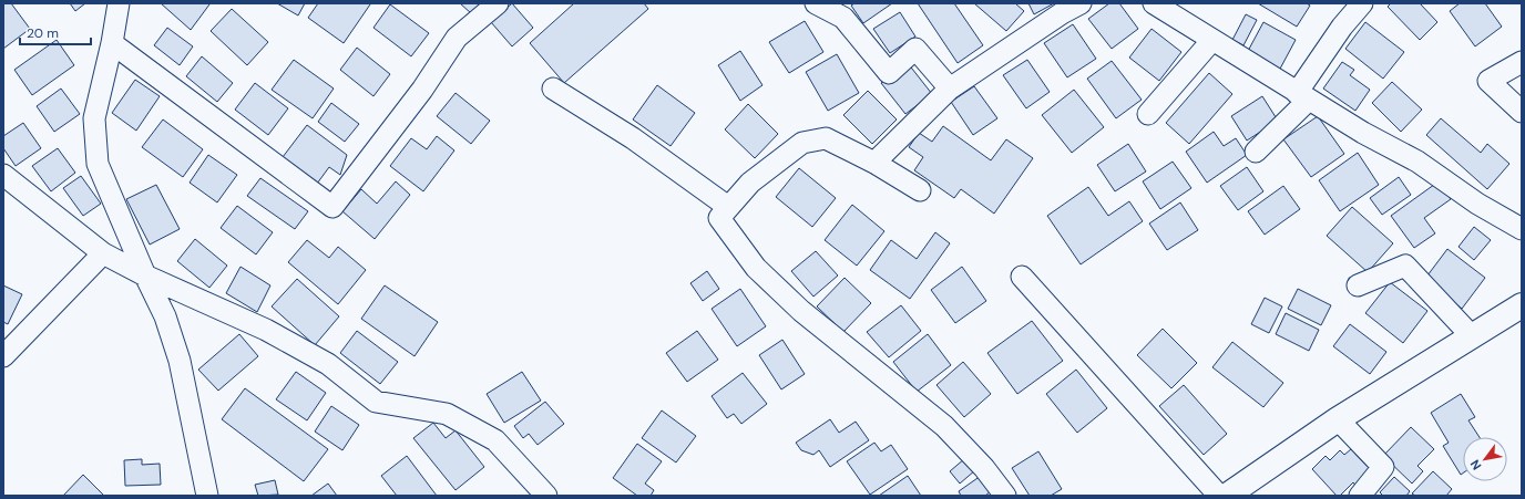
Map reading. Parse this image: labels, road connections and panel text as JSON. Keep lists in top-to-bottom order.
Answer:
{
  "scale_bar": "20 m",
  "north": "bottom left"
}
